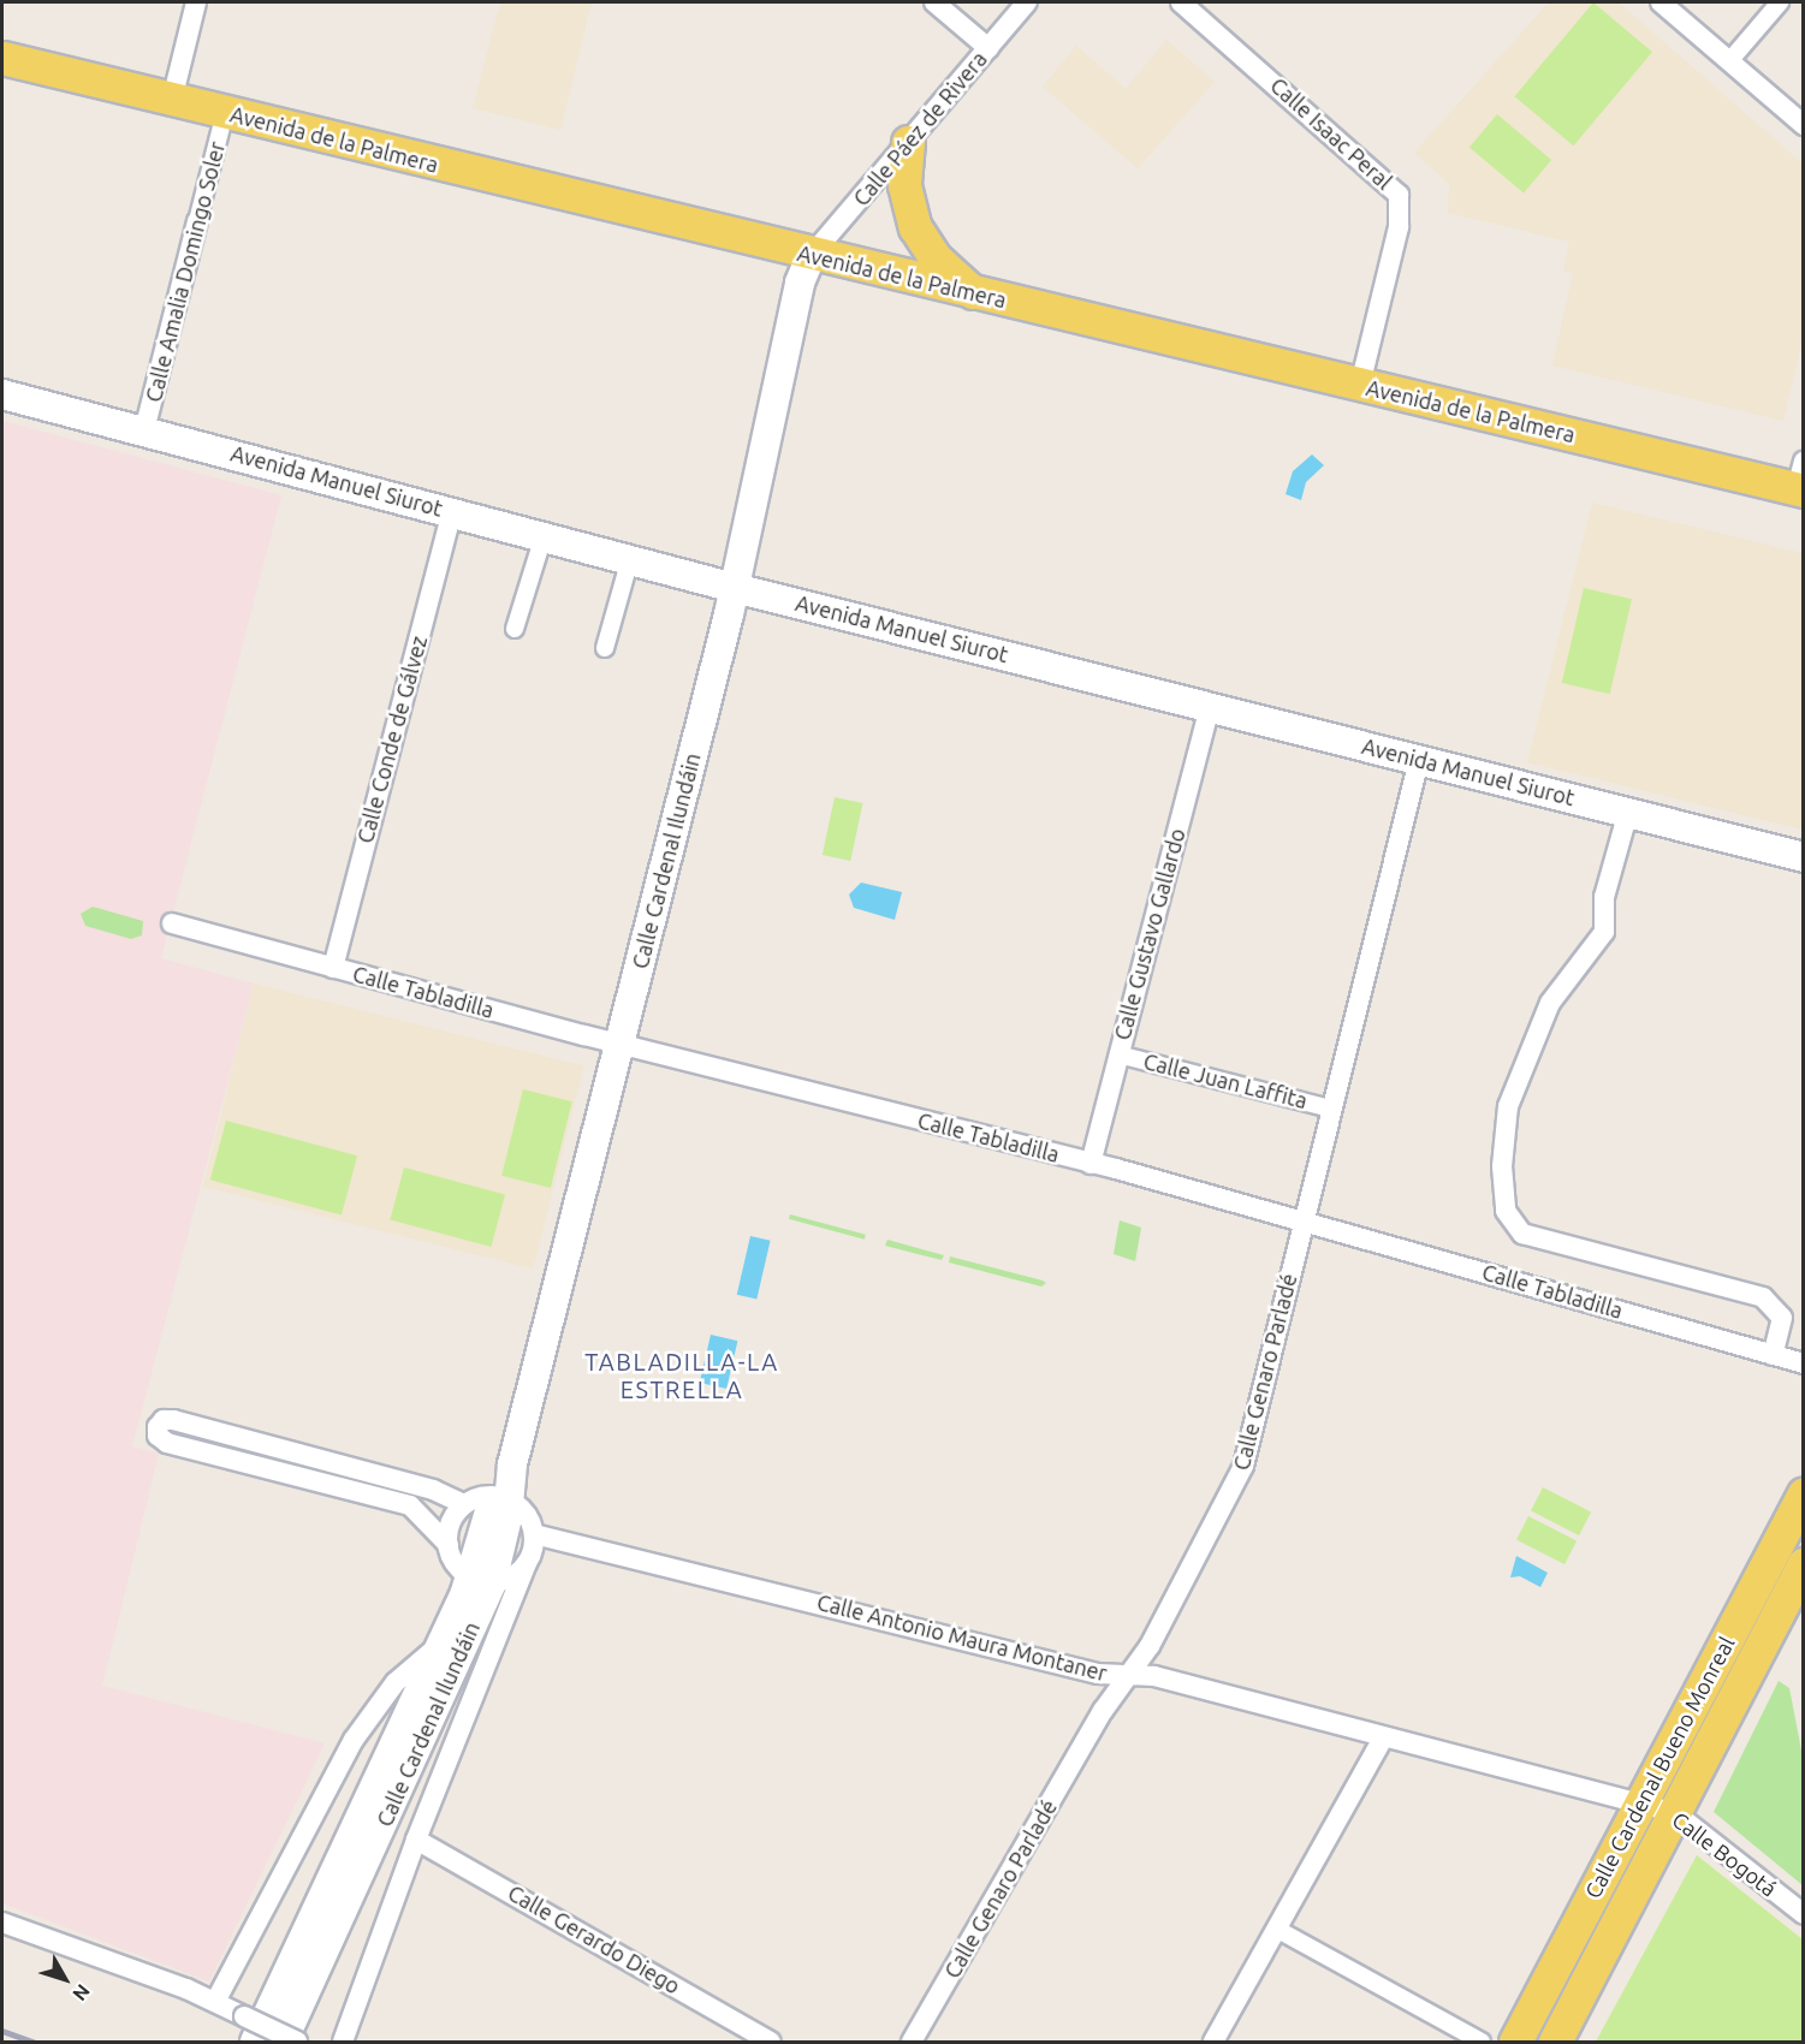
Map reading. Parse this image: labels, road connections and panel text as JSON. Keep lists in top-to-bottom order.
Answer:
{
  "streets": {
    "main road": [
      "Avenida de la Palmera",
      "Avenida Manuel Siurot",
      "Calle Cardenal Ilundáin",
      "Calle Cardenal Bueno Monreal"
    ],
    "street": [
      "Calle Páez de Rivera",
      "Calle Isaac Peral",
      "Calle Amalia Domingo Soler",
      "Calle Conde de Gálvez",
      "Calle Gustavo Gallardo",
      "Calle Tabladilla",
      "Calle Juan Laffita",
      "Calle Genaro Parladé",
      "Calle Antonio Maura Montaner",
      "Calle Bogotá",
      "Calle Gerardo Diego"
    ]
  },
  "crossings": [
    ["Calle Páez de Rivera", "Avenida de la Palmera"],
    ["Calle Páez de Rivera", "Calle Cardenal Ilundáin"],
    ["Calle Isaac Peral", "Avenida de la Palmera"],
    ["Avenida de la Palmera", "Calle Amalia Domingo Soler"],
    ["Avenida de la Palmera", "Calle Cardenal Ilundáin"],
    ["Calle Amalia Domingo Soler", "Avenida Manuel Siurot"],
    ["Avenida Manuel Siurot", "Calle Conde de Gálvez"],
    ["Avenida Manuel Siurot", "Calle Cardenal Ilundáin"],
    ["Avenida Manuel Siurot", "Calle Gustavo Gallardo"],
    ["Avenida Manuel Siurot", "Calle Genaro Parladé"],
    ["Calle Conde de Gálvez", "Calle Tabladilla"],
    ["Calle Cardenal Ilundáin", "Calle Tabladilla"],
    ["Calle Cardenal Ilundáin", "Calle Antonio Maura Montaner"],
    ["Calle Cardenal Ilundáin", "Calle Gerardo Diego"],
    ["Calle Gustavo Gallardo", "Calle Tabladilla"],
    ["Calle Gustavo Gallardo", "Calle Juan Laffita"],
    ["Calle Tabladilla", "Calle Genaro Parladé"],
    ["Calle Juan Laffita", "Calle Genaro Parladé"],
    ["Calle Genaro Parladé", "Calle Antonio Maura Montaner"],
    ["Calle Antonio Maura Montaner", "Calle Cardenal Bueno Monreal"],
    ["Calle Antonio Maura Montaner", "Calle Bogotá"],
    ["Calle Cardenal Bueno Monreal", "Calle Bogotá"]
  ],
  "districts": ["TABLADILLA-LA ESTRELLA"],
  "north": "bottom right"
}
